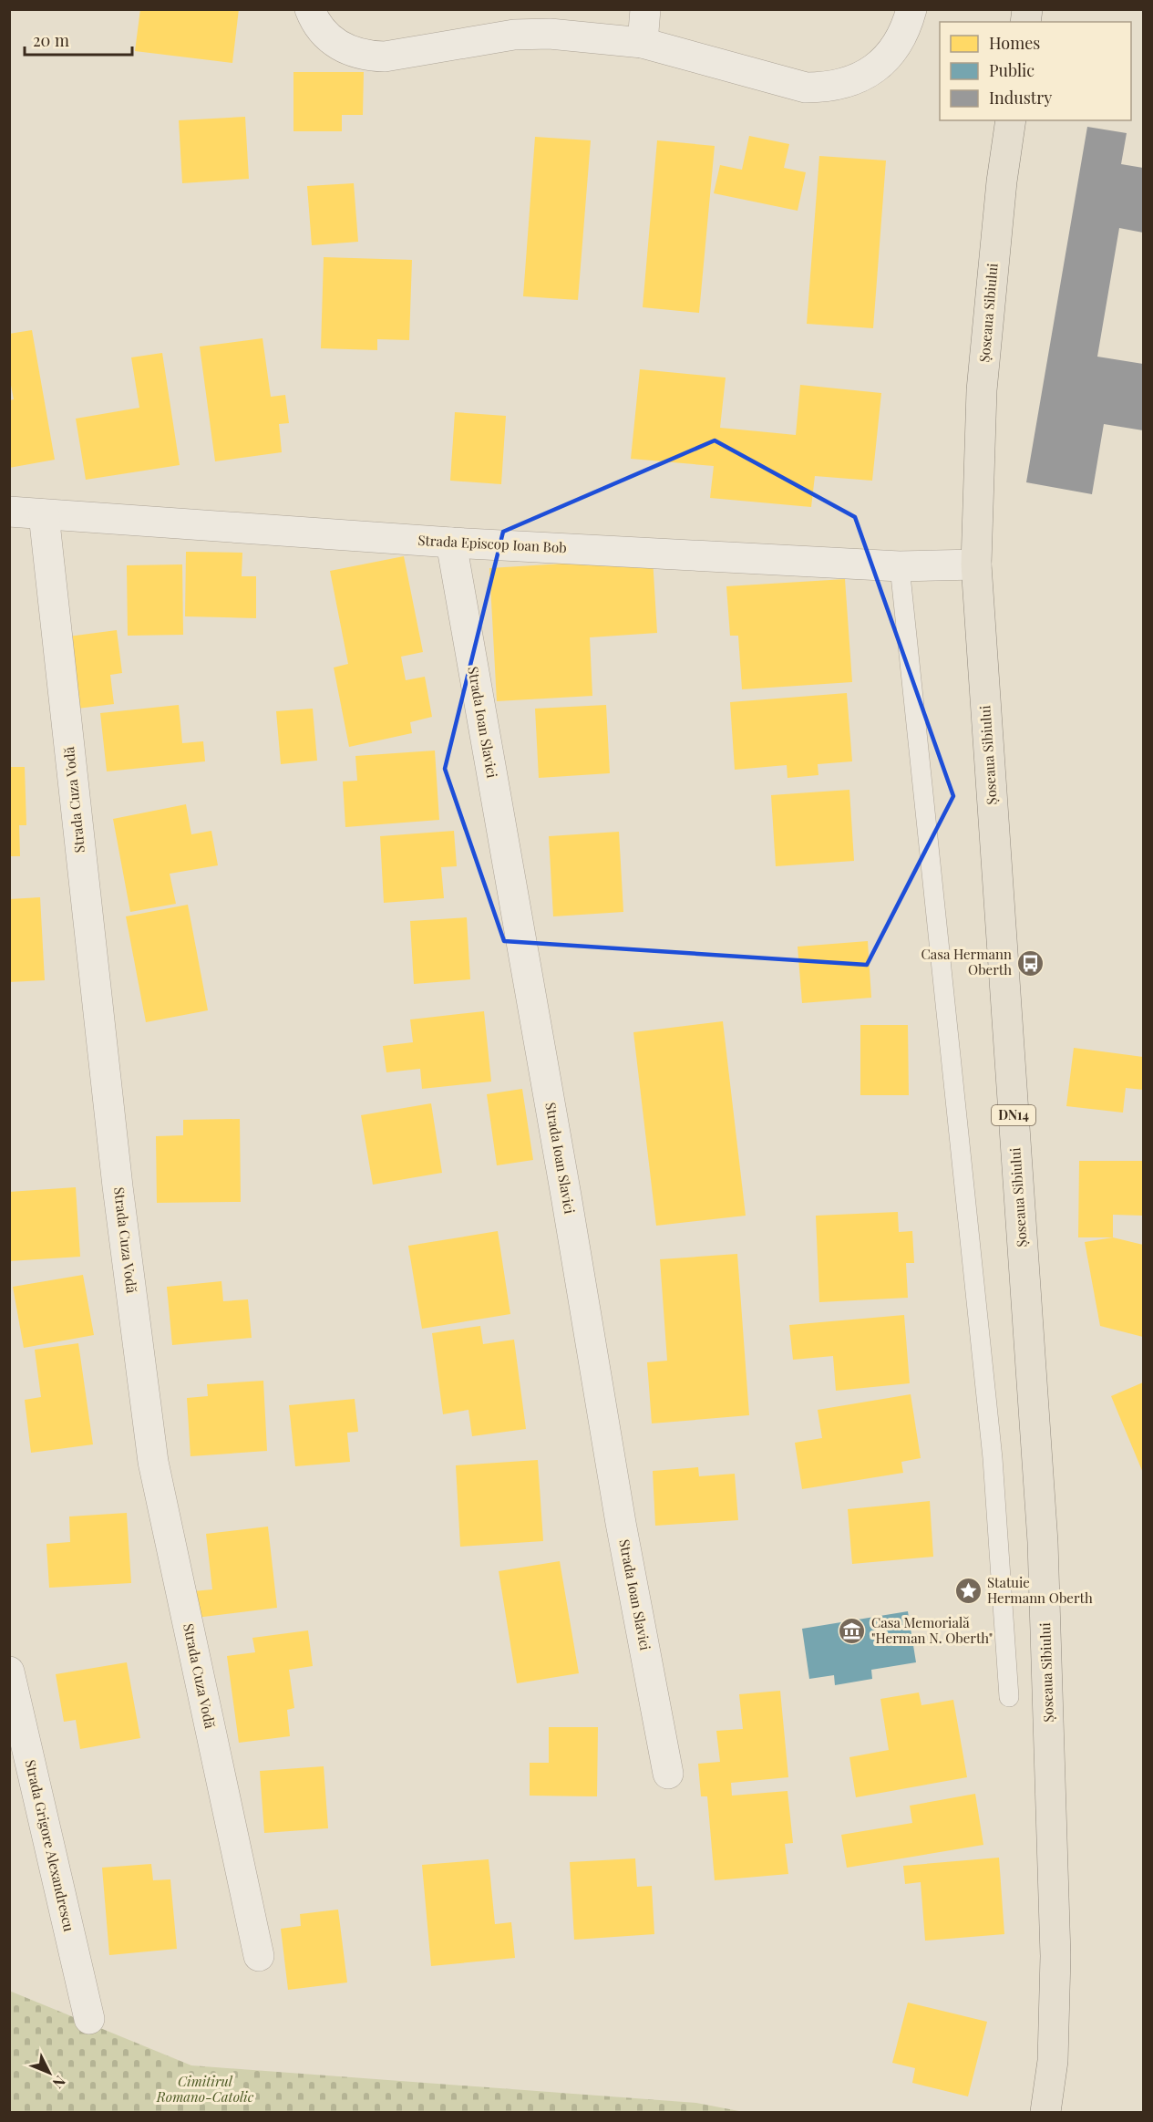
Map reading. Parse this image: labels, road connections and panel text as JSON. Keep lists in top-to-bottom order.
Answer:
{
  "streets": {
    "main road": ["Șoseaua Sibiului", "DN14"],
    "street": [
      "Strada Episcop Ioan Bob",
      "Strada Ioan Slavici",
      "Strada Cuza Vodă",
      "Strada Grigore Alexandrescu"
    ]
  },
  "crossings": [
    ["Șoseaua Sibiului", "Strada Episcop Ioan Bob"],
    ["Strada Episcop Ioan Bob", "Strada Ioan Slavici"],
    ["Strada Episcop Ioan Bob", "Strada Cuza Vodă"]
  ],
  "parks": ["Cimitirul Romano-Catolic"],
  "places": {
    "bus stop": ["Casa Hermann Oberth"],
    "place": ["Statuie Hermann Oberth"],
    "museum": ["Casa Memorială \"Herman N. Oberth\""]
  },
  "legend": ["Homes", "Public", "Industry"],
  "scale_bar": "20 m",
  "north": "bottom right"
}
